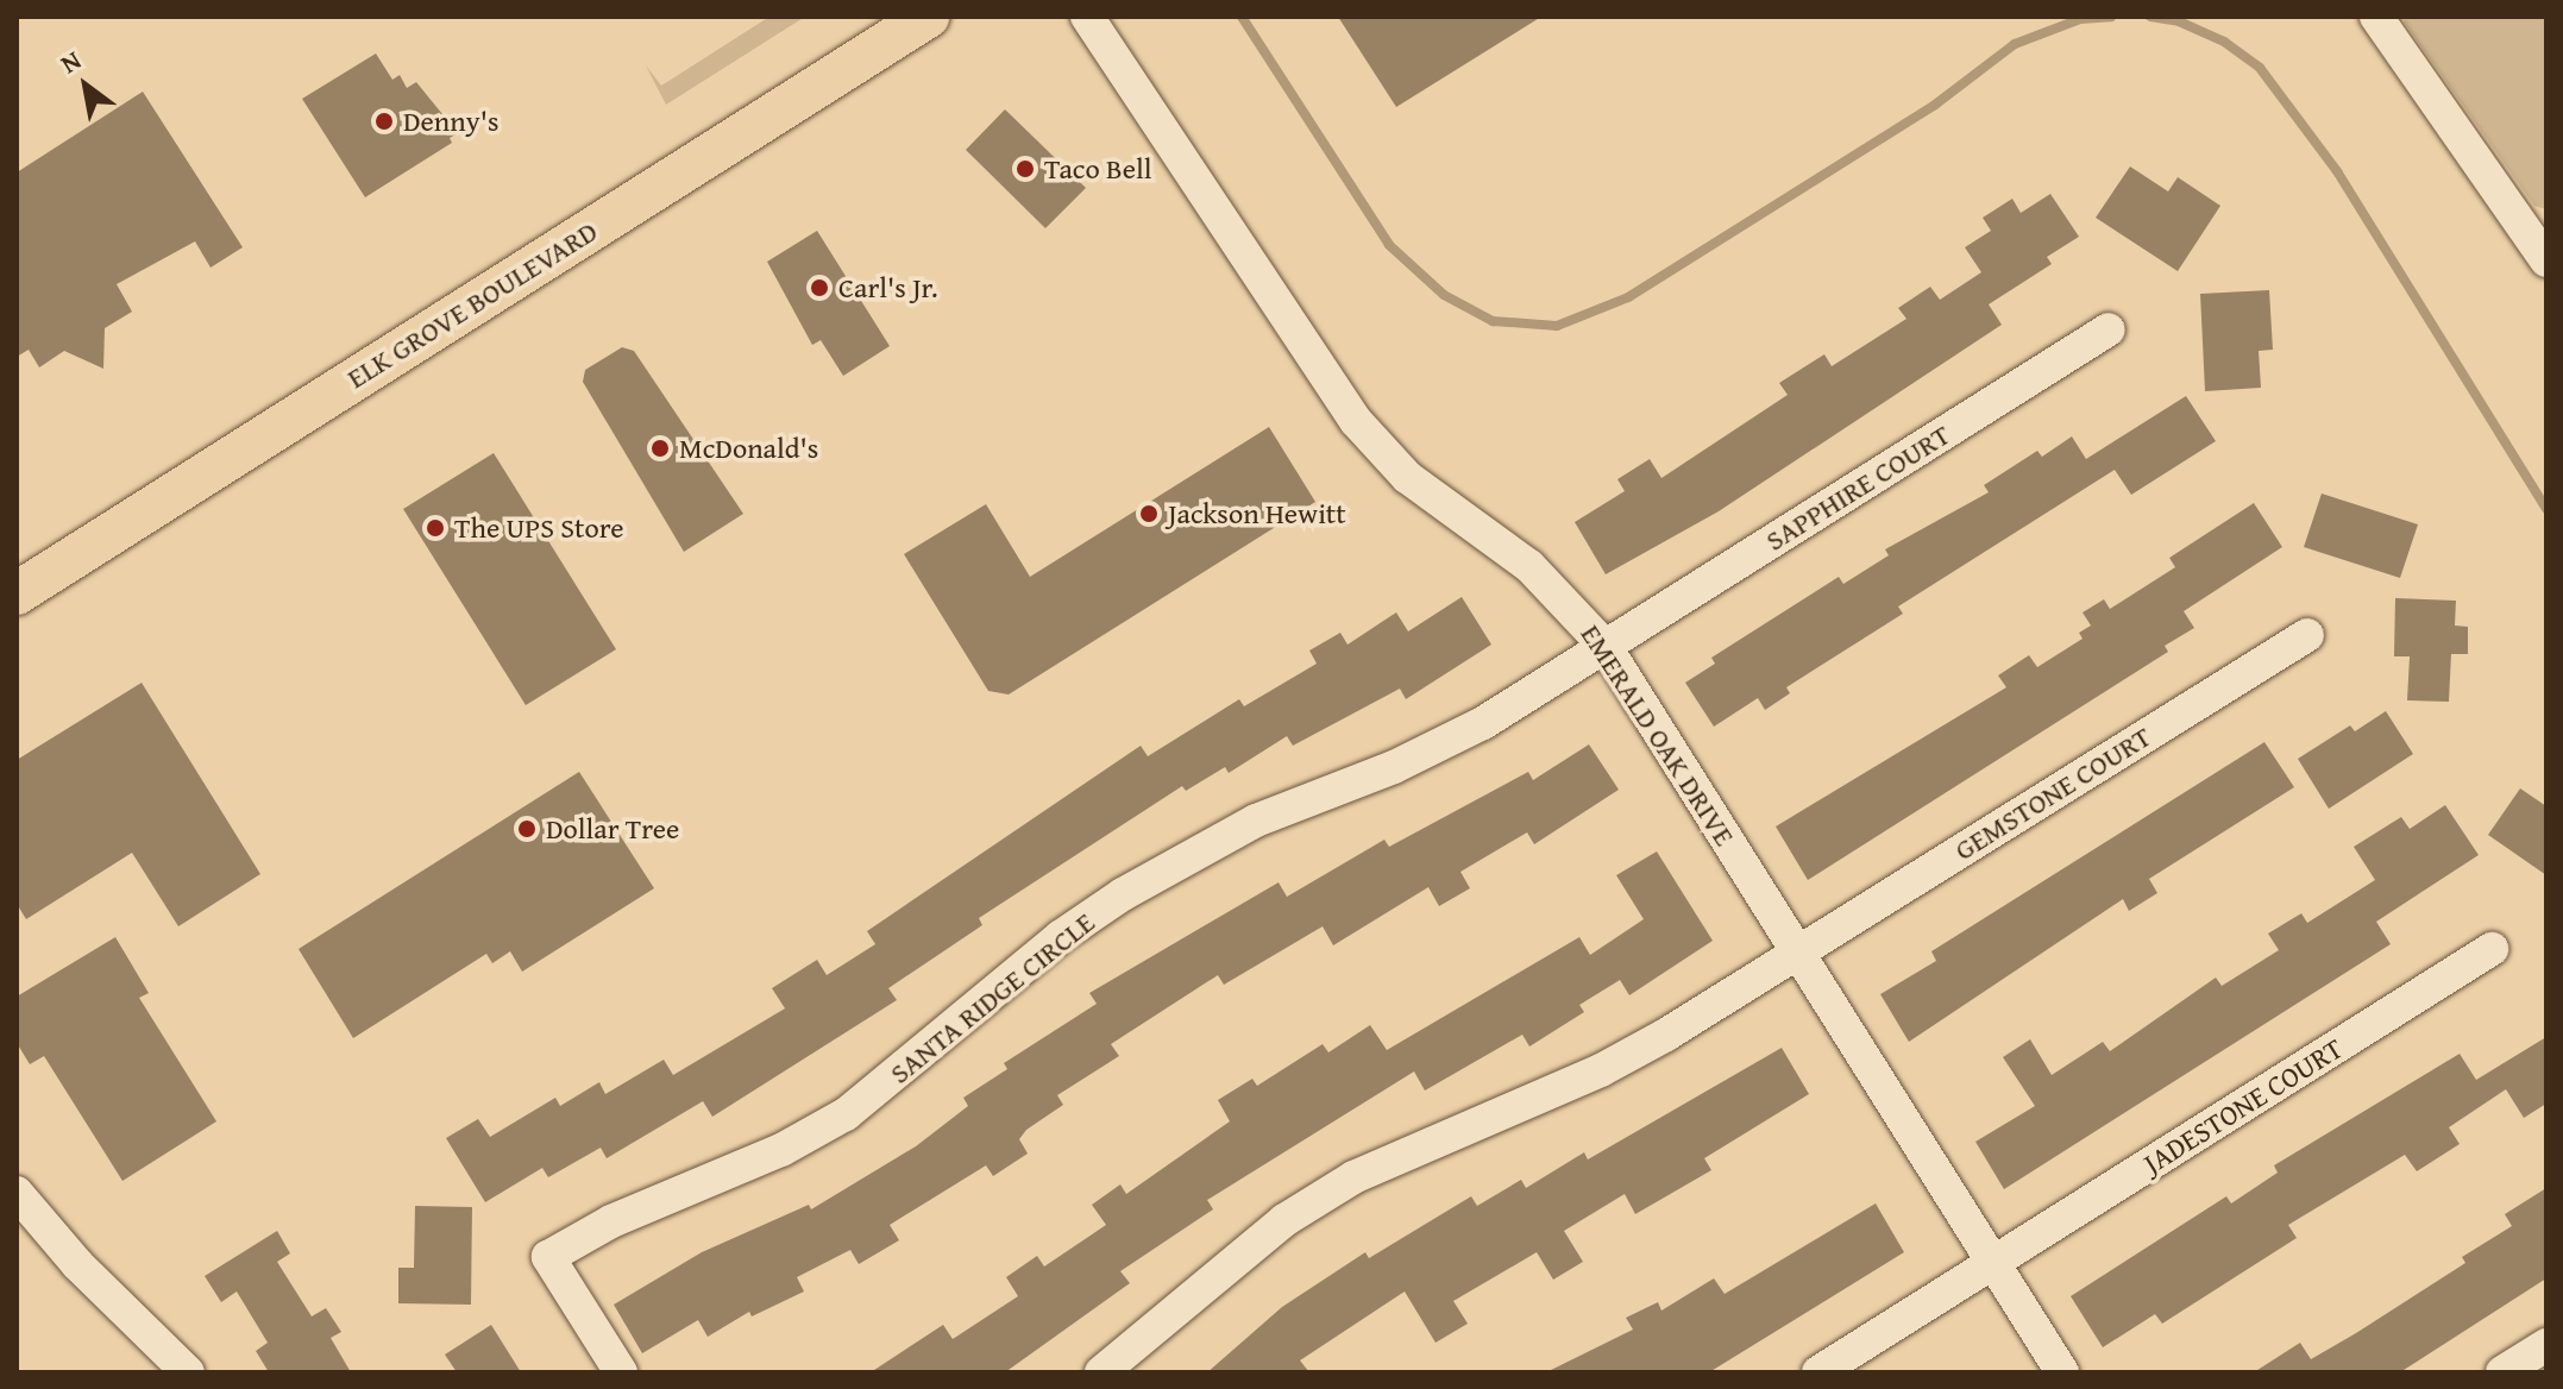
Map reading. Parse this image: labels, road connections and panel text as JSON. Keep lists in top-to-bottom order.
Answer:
{
  "streets": {
    "main road": ["ELK GROVE BOULEVARD"],
    "street": [
      "SAPPHIRE COURT",
      "EMERALD OAK DRIVE",
      "GEMSTONE COURT",
      "SANTA RIDGE CIRCLE",
      "JADESTONE COURT"
    ]
  },
  "crossings": [
    ["SAPPHIRE COURT", "EMERALD OAK DRIVE"],
    ["SAPPHIRE COURT", "SANTA RIDGE CIRCLE"],
    ["EMERALD OAK DRIVE", "GEMSTONE COURT"],
    ["EMERALD OAK DRIVE", "SANTA RIDGE CIRCLE"],
    ["EMERALD OAK DRIVE", "JADESTONE COURT"]
  ],
  "places": [
    "Denny's",
    "Taco Bell",
    "Carl's Jr.",
    "McDonald's",
    "Jackson Hewitt",
    "The UPS Store",
    "Dollar Tree"
  ],
  "north": "top left"
}
